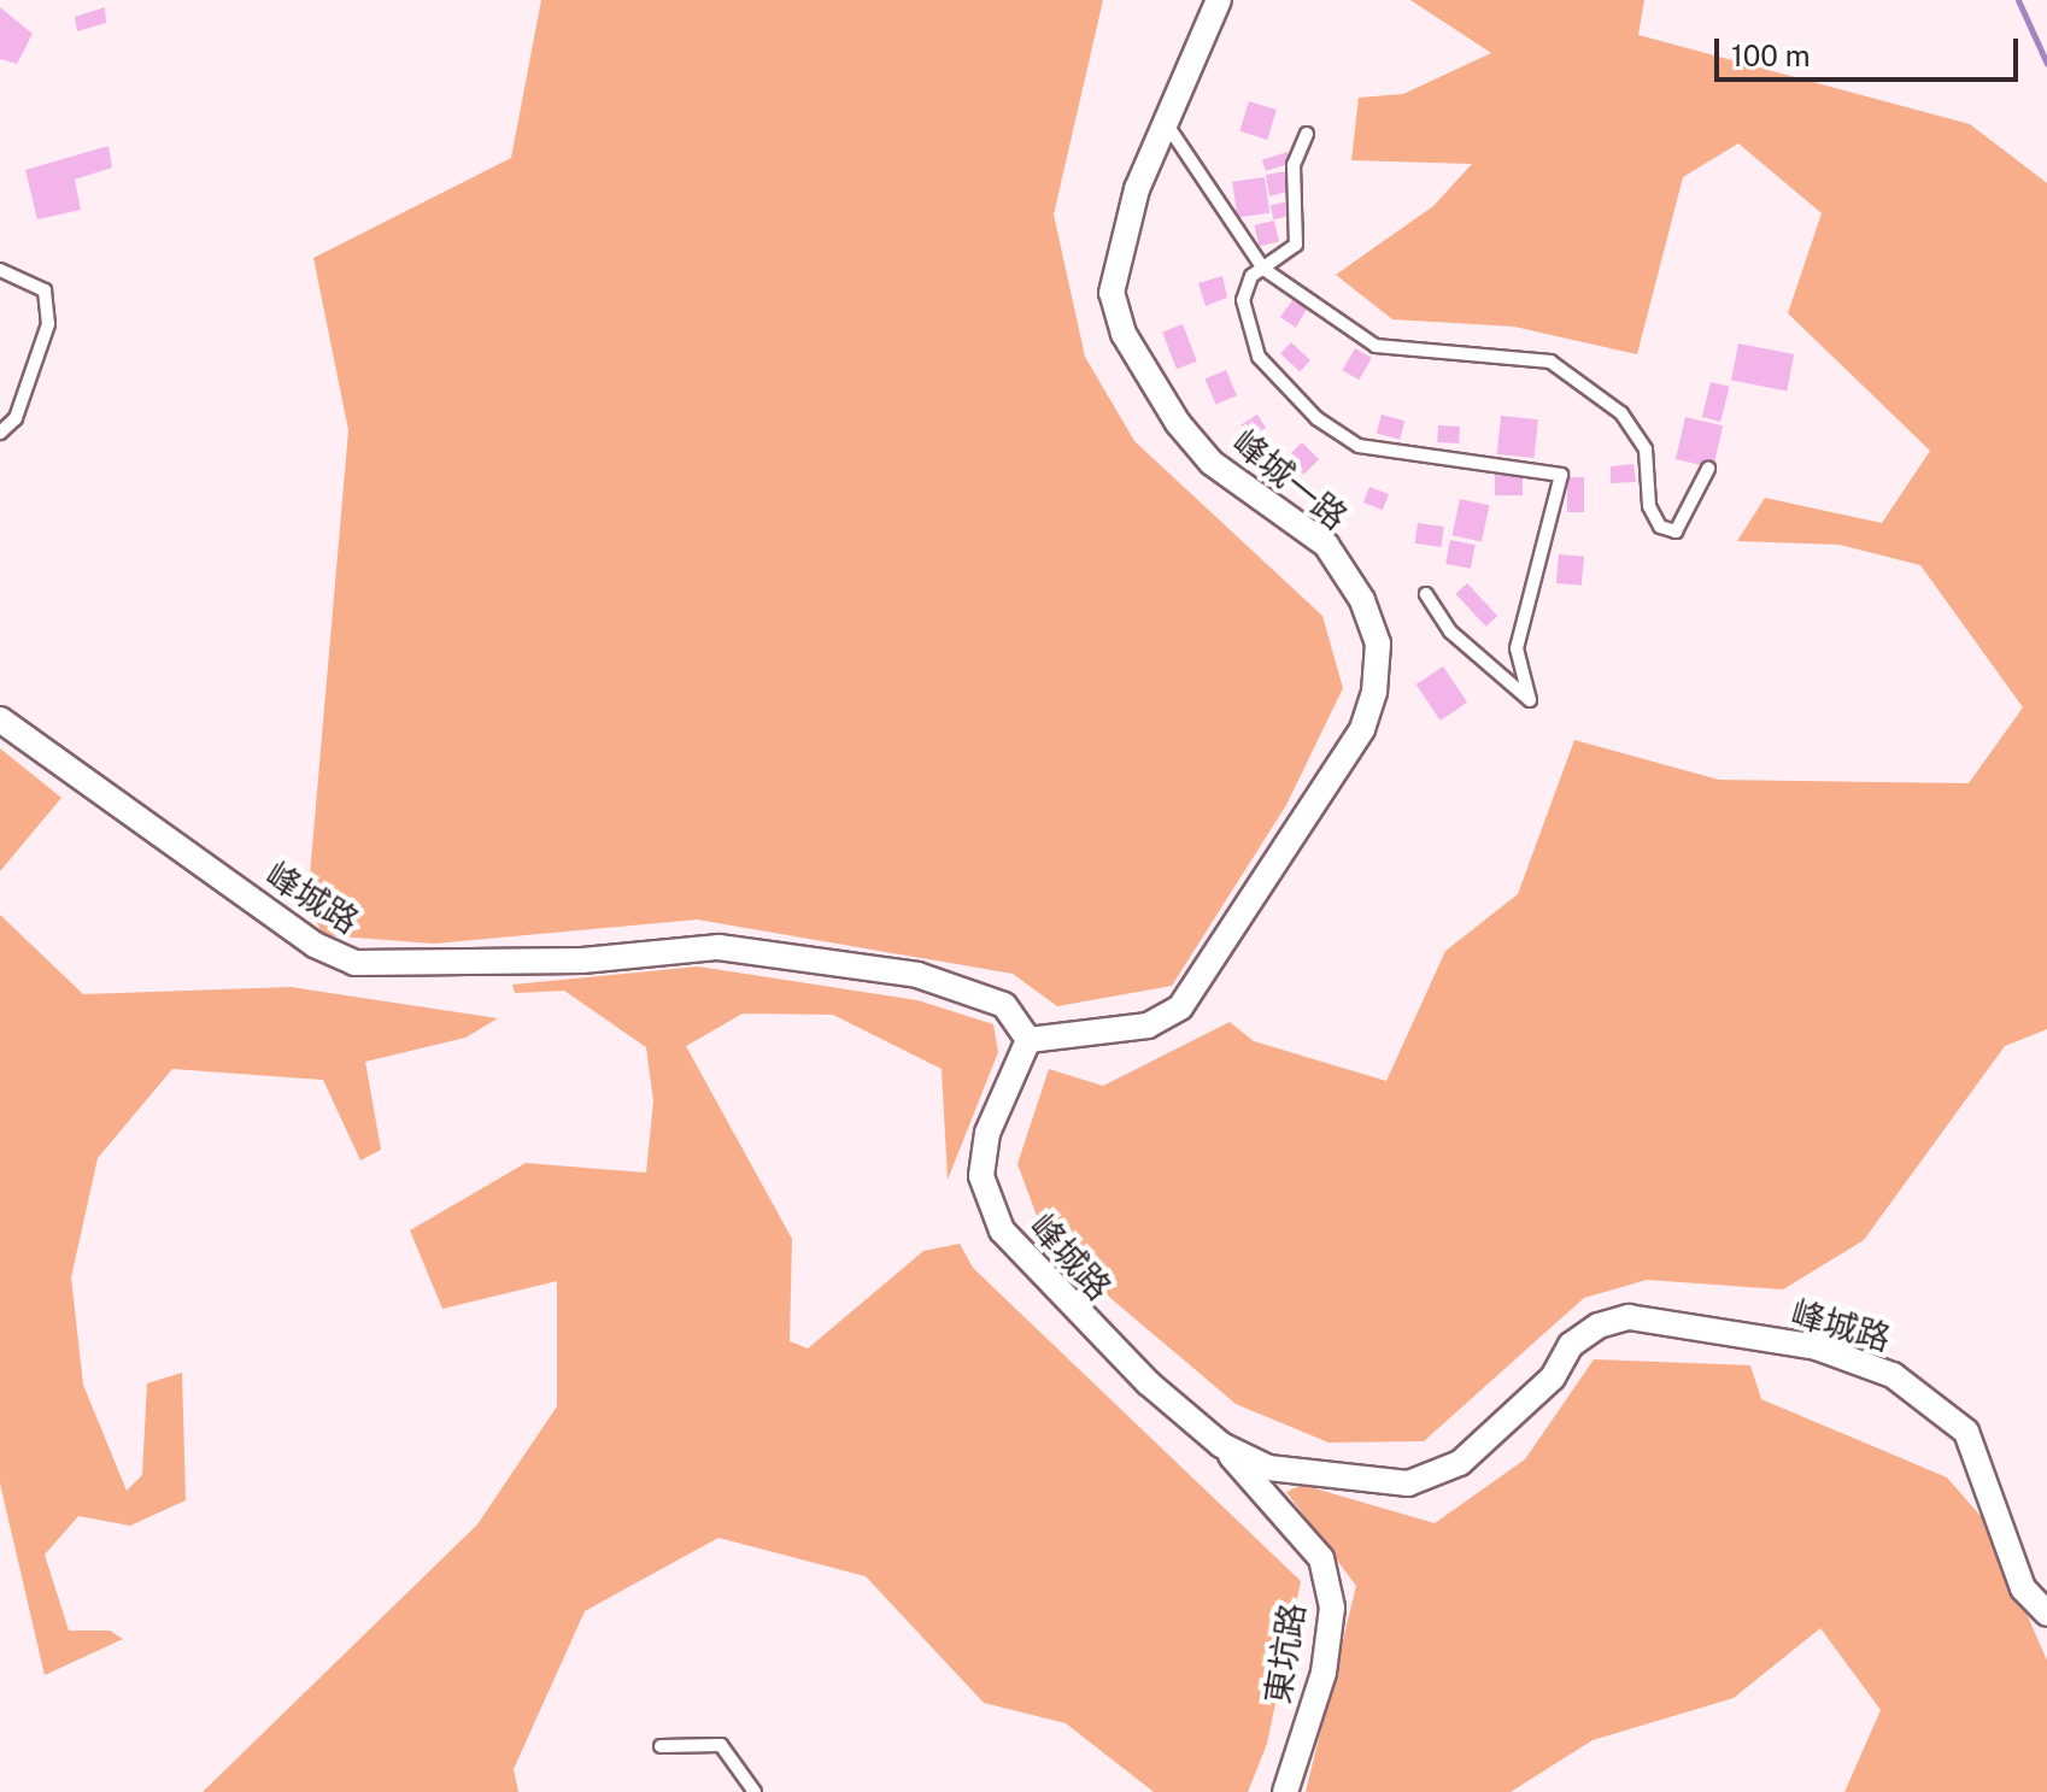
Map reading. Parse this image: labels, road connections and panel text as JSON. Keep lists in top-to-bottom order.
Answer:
{
  "streets": {
    "street": ["峰城一路", "峰城路", "東坑路"]
  },
  "crossings": [
    ["峰城一路", "峰城路"],
    ["峰城路", "東坑路"]
  ],
  "scale_bar": "100 m"
}
